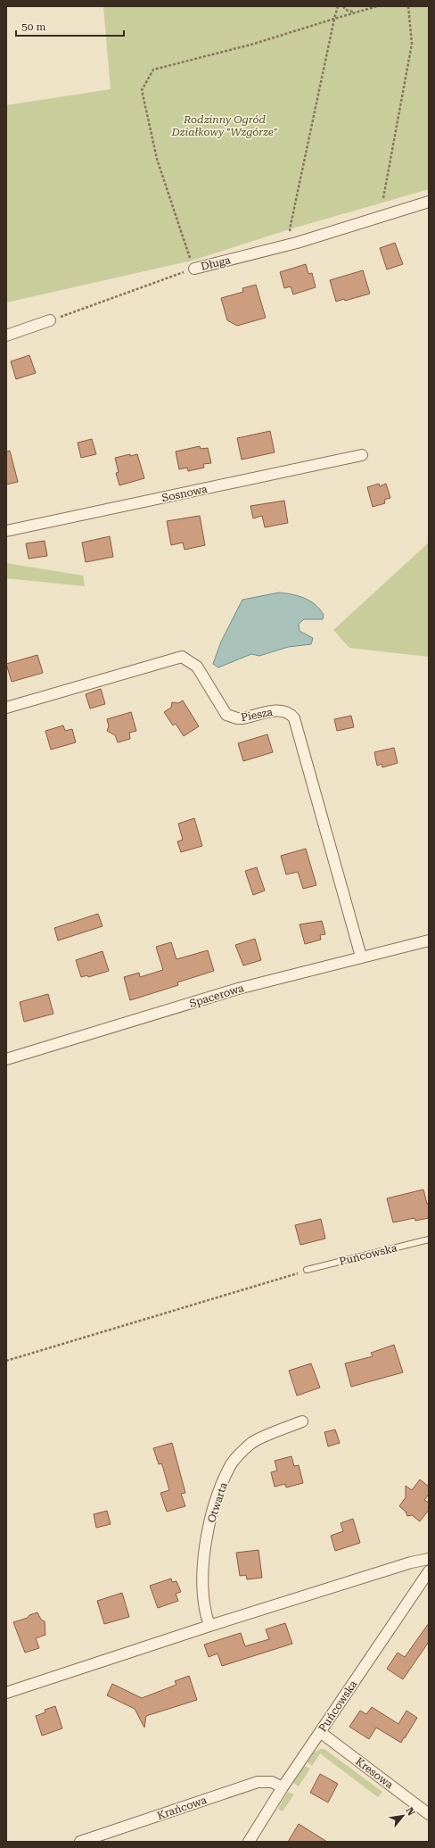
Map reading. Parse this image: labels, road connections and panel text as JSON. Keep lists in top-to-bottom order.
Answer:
{
  "streets": {
    "street": [
      "Długa",
      "Sosnowa",
      "Piesza",
      "Spacerowa",
      "Puńcowska",
      "Otwarta",
      "Kresowa",
      "Krańcowa"
    ]
  },
  "crossings": [
    ["Piesza", "Spacerowa"],
    ["Puńcowska", "Kresowa"],
    ["Puńcowska", "Krańcowa"]
  ],
  "parks": ["Rodzinny Ogród Działkowy \"Wzgórze\""],
  "scale_bar": "50 m",
  "north": "top right"
}
